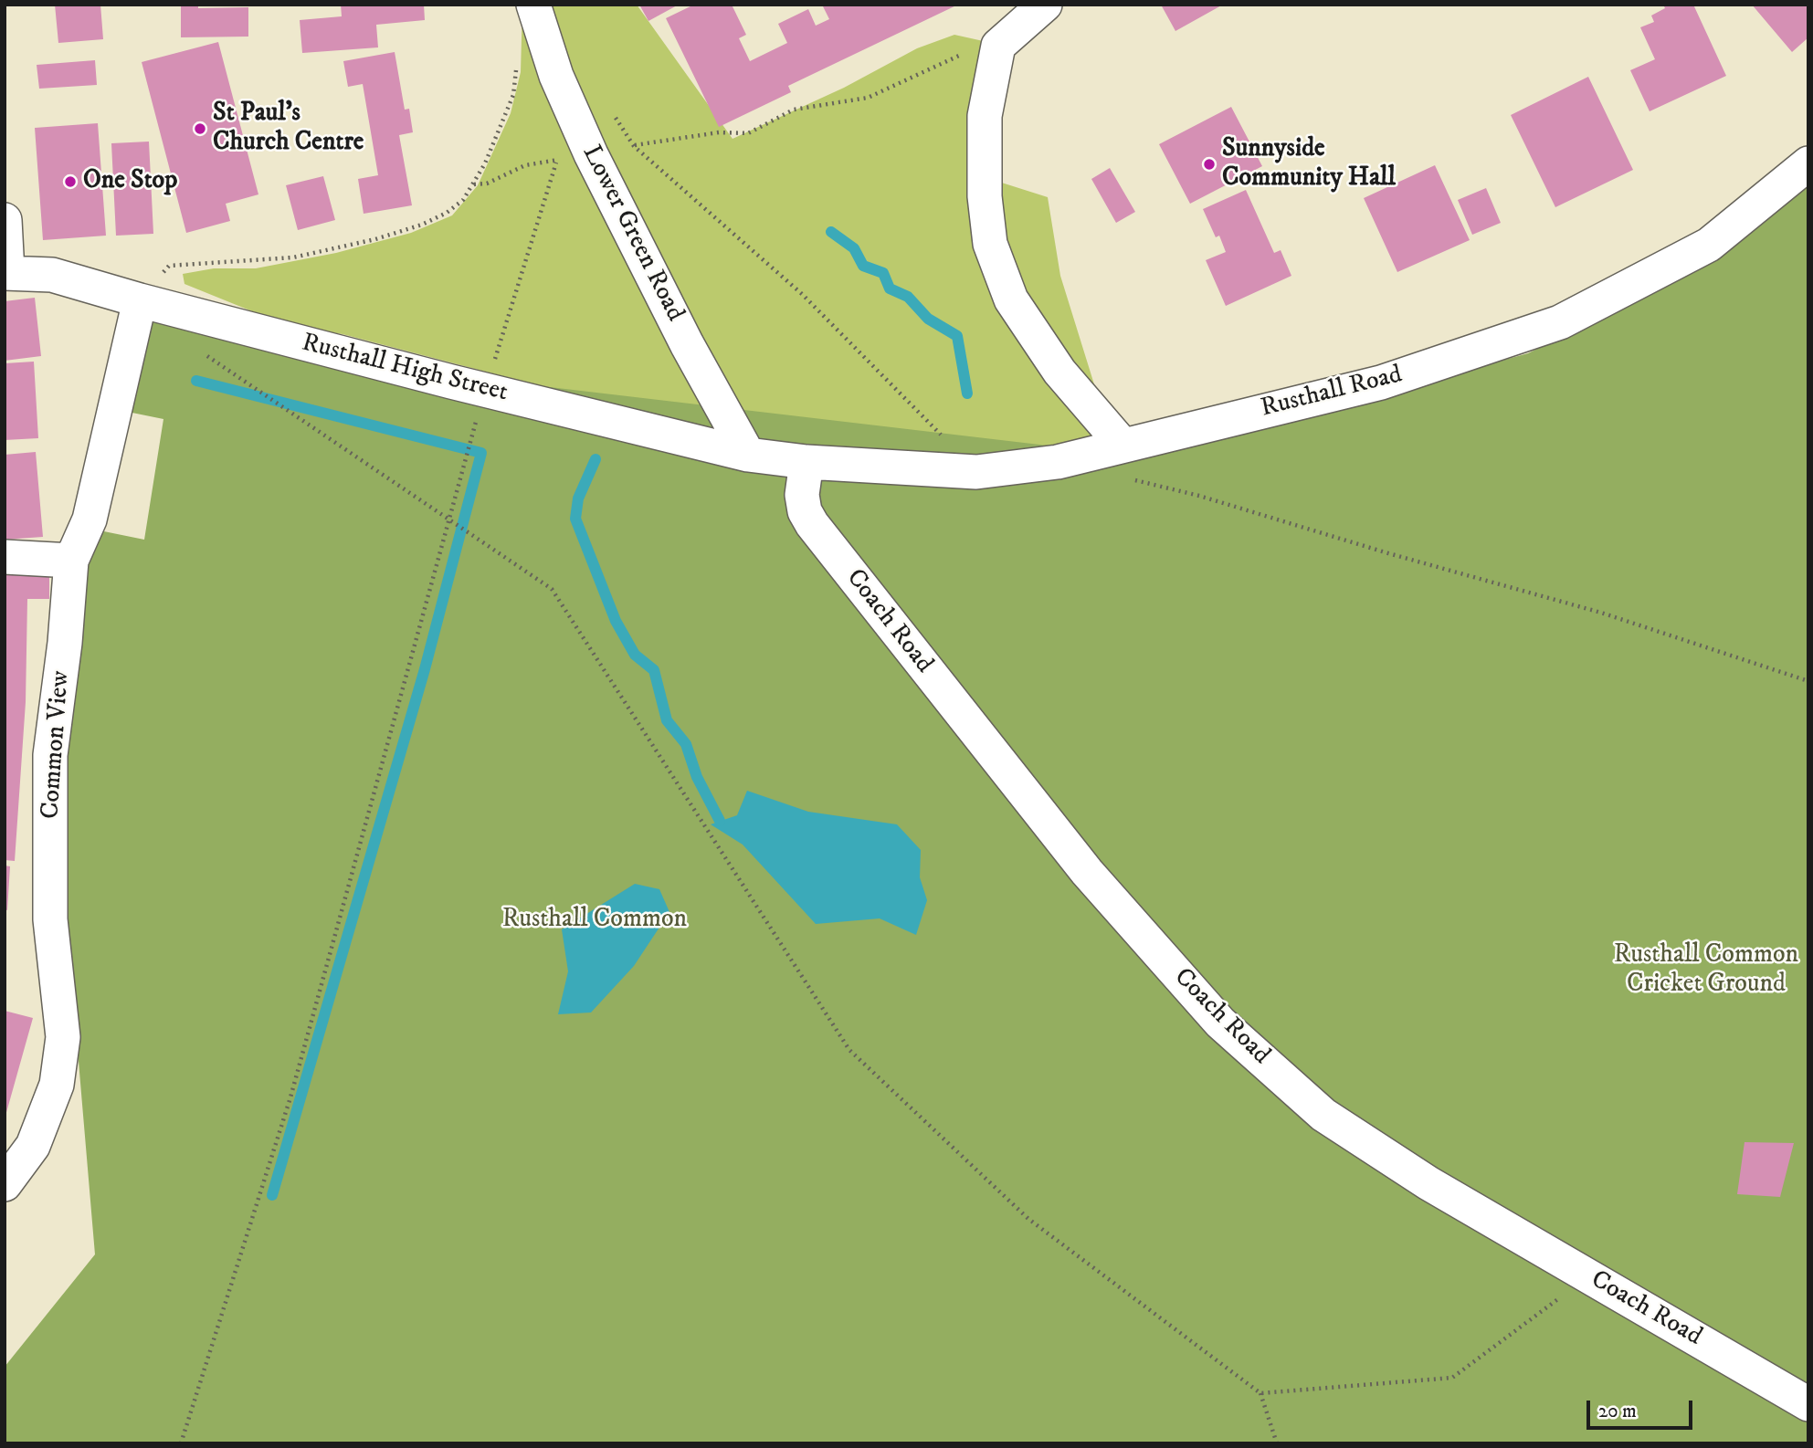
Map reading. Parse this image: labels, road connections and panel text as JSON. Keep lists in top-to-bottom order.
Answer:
{
  "streets": {
    "street": [
      "Lower Green Road",
      "Rusthall High Street",
      "Rusthall Road",
      "Coach Road",
      "Common View"
    ]
  },
  "crossings": [
    ["Lower Green Road", "Rusthall High Street"],
    ["Rusthall High Street", "Rusthall Road"],
    ["Rusthall High Street", "Coach Road"],
    ["Rusthall High Street", "Common View"],
    ["Rusthall Road", "Coach Road"]
  ],
  "parks": ["Rusthall Common", "Rusthall Common Cricket Ground"],
  "places": ["St Paul's Church Centre", "Sunnyside Community Hall", "One Stop"],
  "scale_bar": "20 m"
}
